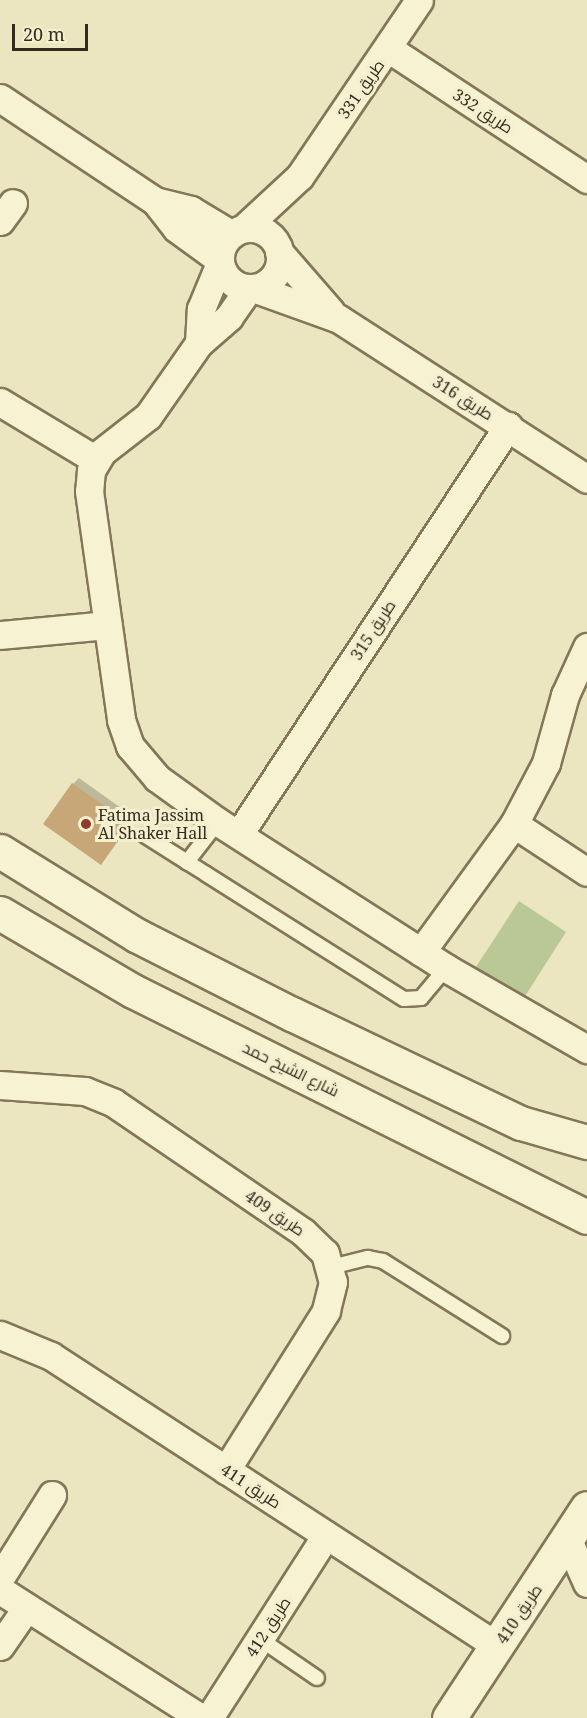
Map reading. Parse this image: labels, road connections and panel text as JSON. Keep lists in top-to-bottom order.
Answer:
{
  "streets": {
    "main road": ["شارع الشيخ حمد", "طريق 410"],
    "street": [
      "طريق 331",
      "طريق 332",
      "طريق 316",
      "طريق 315",
      "طريق 409",
      "طريق 411",
      "طريق 412"
    ]
  },
  "crossings": [
    ["طريق 331", "طريق 332"],
    ["طريق 331", "طريق 316"],
    ["طريق 316", "طريق 315"],
    ["طريق 411", "طريق 410"],
    ["طريق 411", "طريق 412"]
  ],
  "places": ["Fatima Jassim Al Shaker Hall"],
  "scale_bar": "20 m"
}
